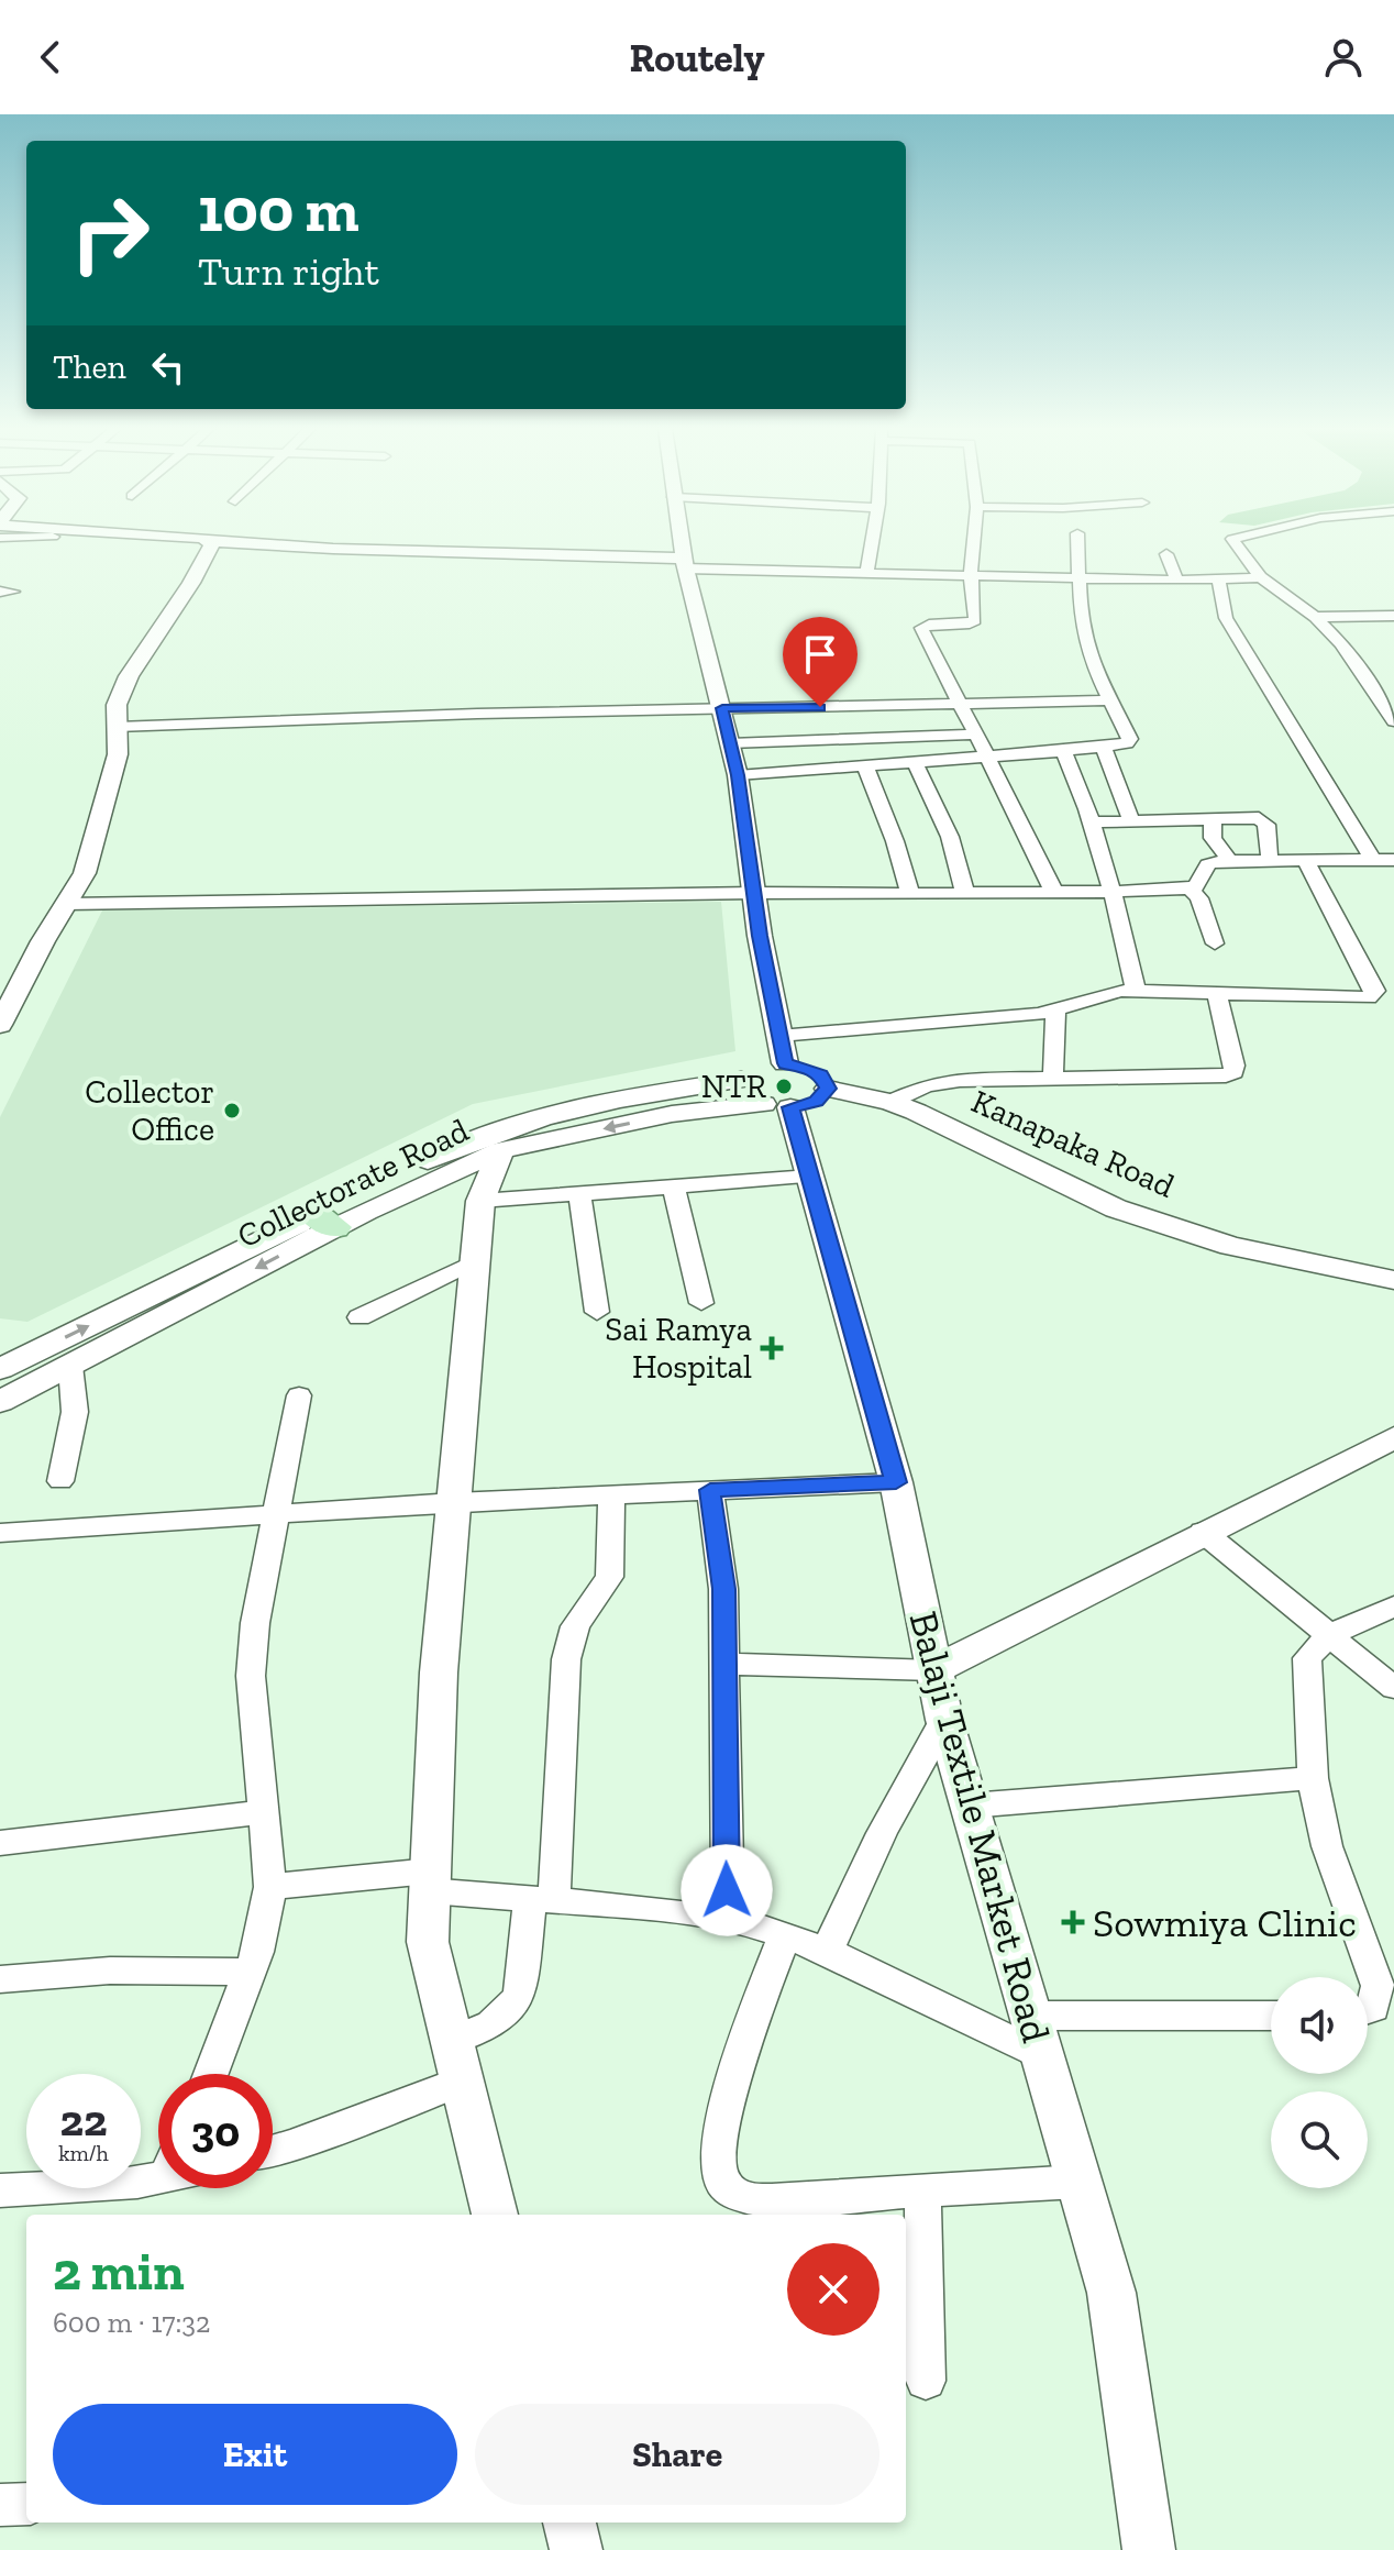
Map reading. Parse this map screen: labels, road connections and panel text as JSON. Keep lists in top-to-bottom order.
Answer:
{
  "streets": {
    "street": ["Kanapaka Road", "Collectorate Road", "Balaji Textile Market Road"]
  },
  "crossings": [
    ["Kanapaka Road", "Collectorate Road"],
    ["Collectorate Road", "Balaji Textile Market Road"]
  ],
  "places": {
    "other": ["NTR", "Collector Office"],
    "health": ["Sai Ramya Hospital", "Sowmiya Clinic"]
  },
  "page": {
    "header": "Routely",
    "turn": ["100 m", "Turn right"],
    "then": "Then",
    "speed": "22 km/h",
    "limit": "30",
    "heading": ["2 min", "600 m · 17:32"],
    "buttons": ["Exit", "Share"]
  }
}
